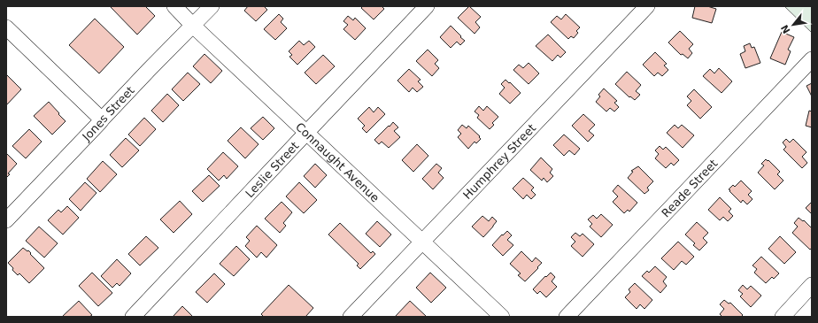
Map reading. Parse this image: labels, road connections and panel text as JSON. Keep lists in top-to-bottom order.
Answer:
{
  "streets": {
    "street": [
      "Jones Street",
      "Humphrey Street",
      "Connaught Avenue",
      "Leslie Street",
      "Reade Street"
    ]
  },
  "crossings": [
    ["Jones Street", "Connaught Avenue"],
    ["Humphrey Street", "Connaught Avenue"],
    ["Connaught Avenue", "Leslie Street"]
  ],
  "north": "bottom left"
}
